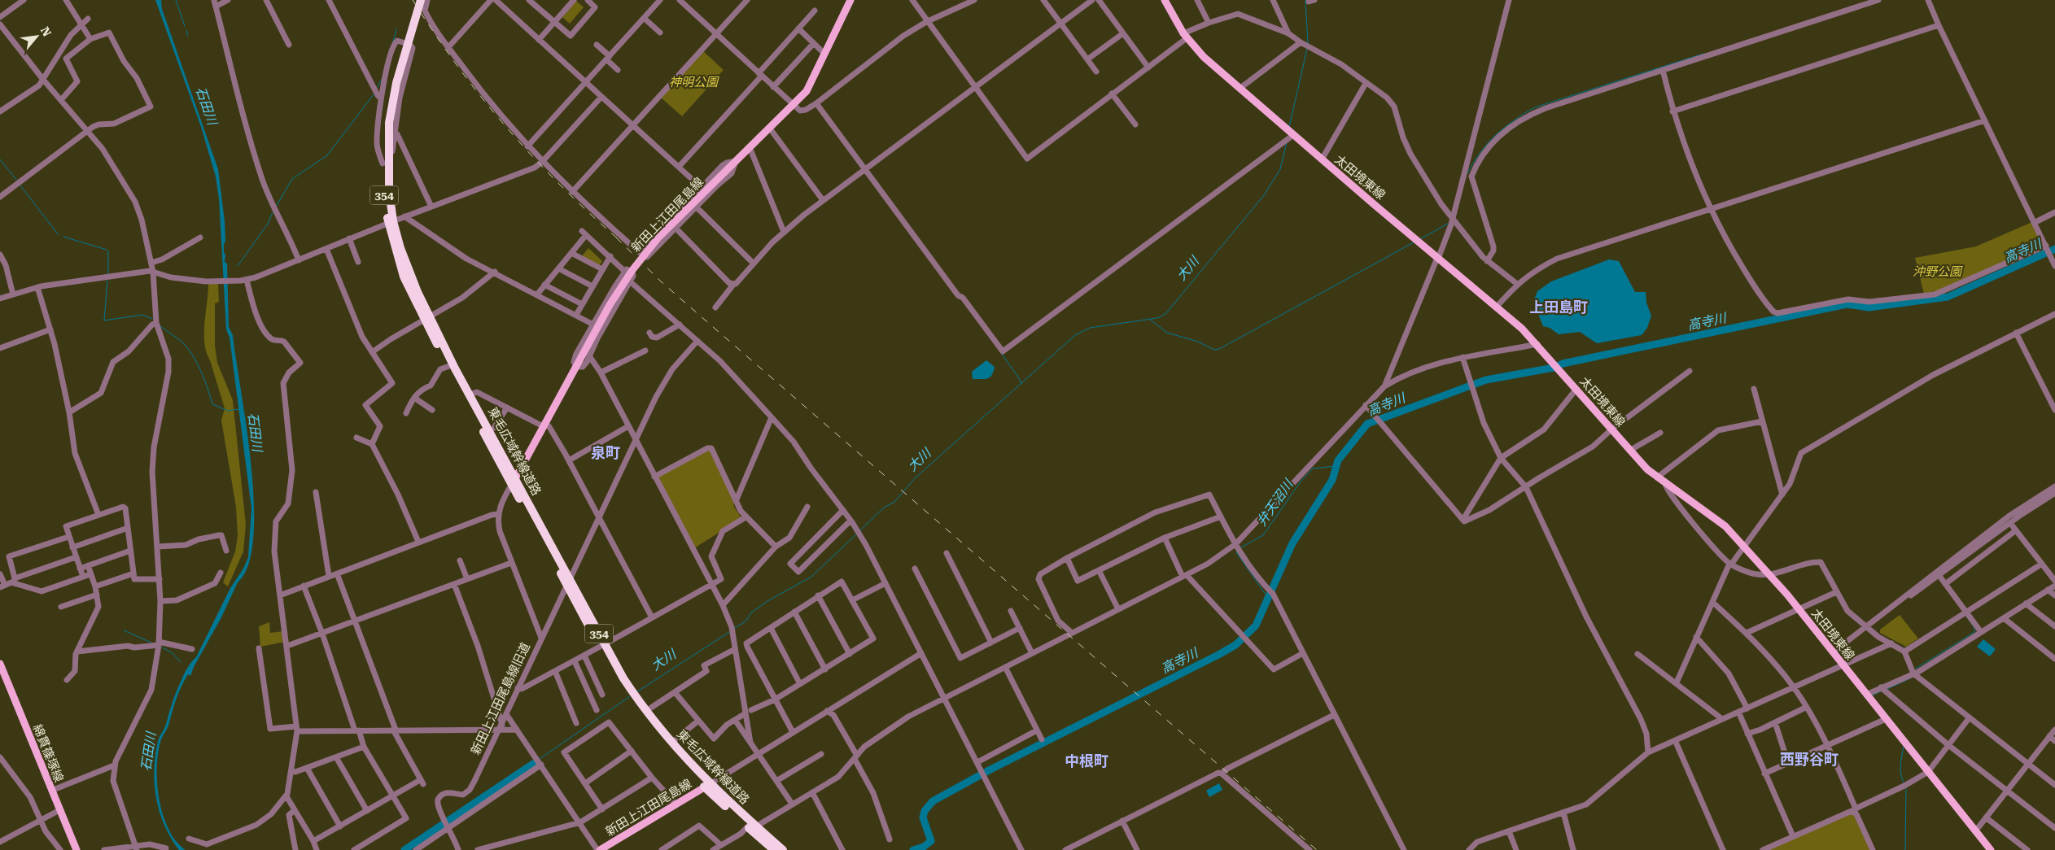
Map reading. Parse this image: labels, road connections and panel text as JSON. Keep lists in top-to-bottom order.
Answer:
{
  "streets": {
    "highway": ["354", "東毛広域幹線道路"],
    "main road": ["太田境東線", "新田上江田尾島線", "綿貫篠塚線"],
    "street": ["新田上江田尾島線旧道"]
  },
  "crossings": [
    ["新田上江田尾島線", "東毛広域幹線道路"],
    ["新田上江田尾島線", "新田上江田尾島線旧道"],
    ["東毛広域幹線道路", "新田上江田尾島線旧道"]
  ],
  "districts": [
    "上田島町",
    "泉町",
    "西野谷町",
    "中根町"
  ],
  "water": [
    "石田川",
    "高寺川",
    "大川",
    "弁天沼川"
  ],
  "parks": ["神明公園", "沖野公園"],
  "north": "top right"
}
